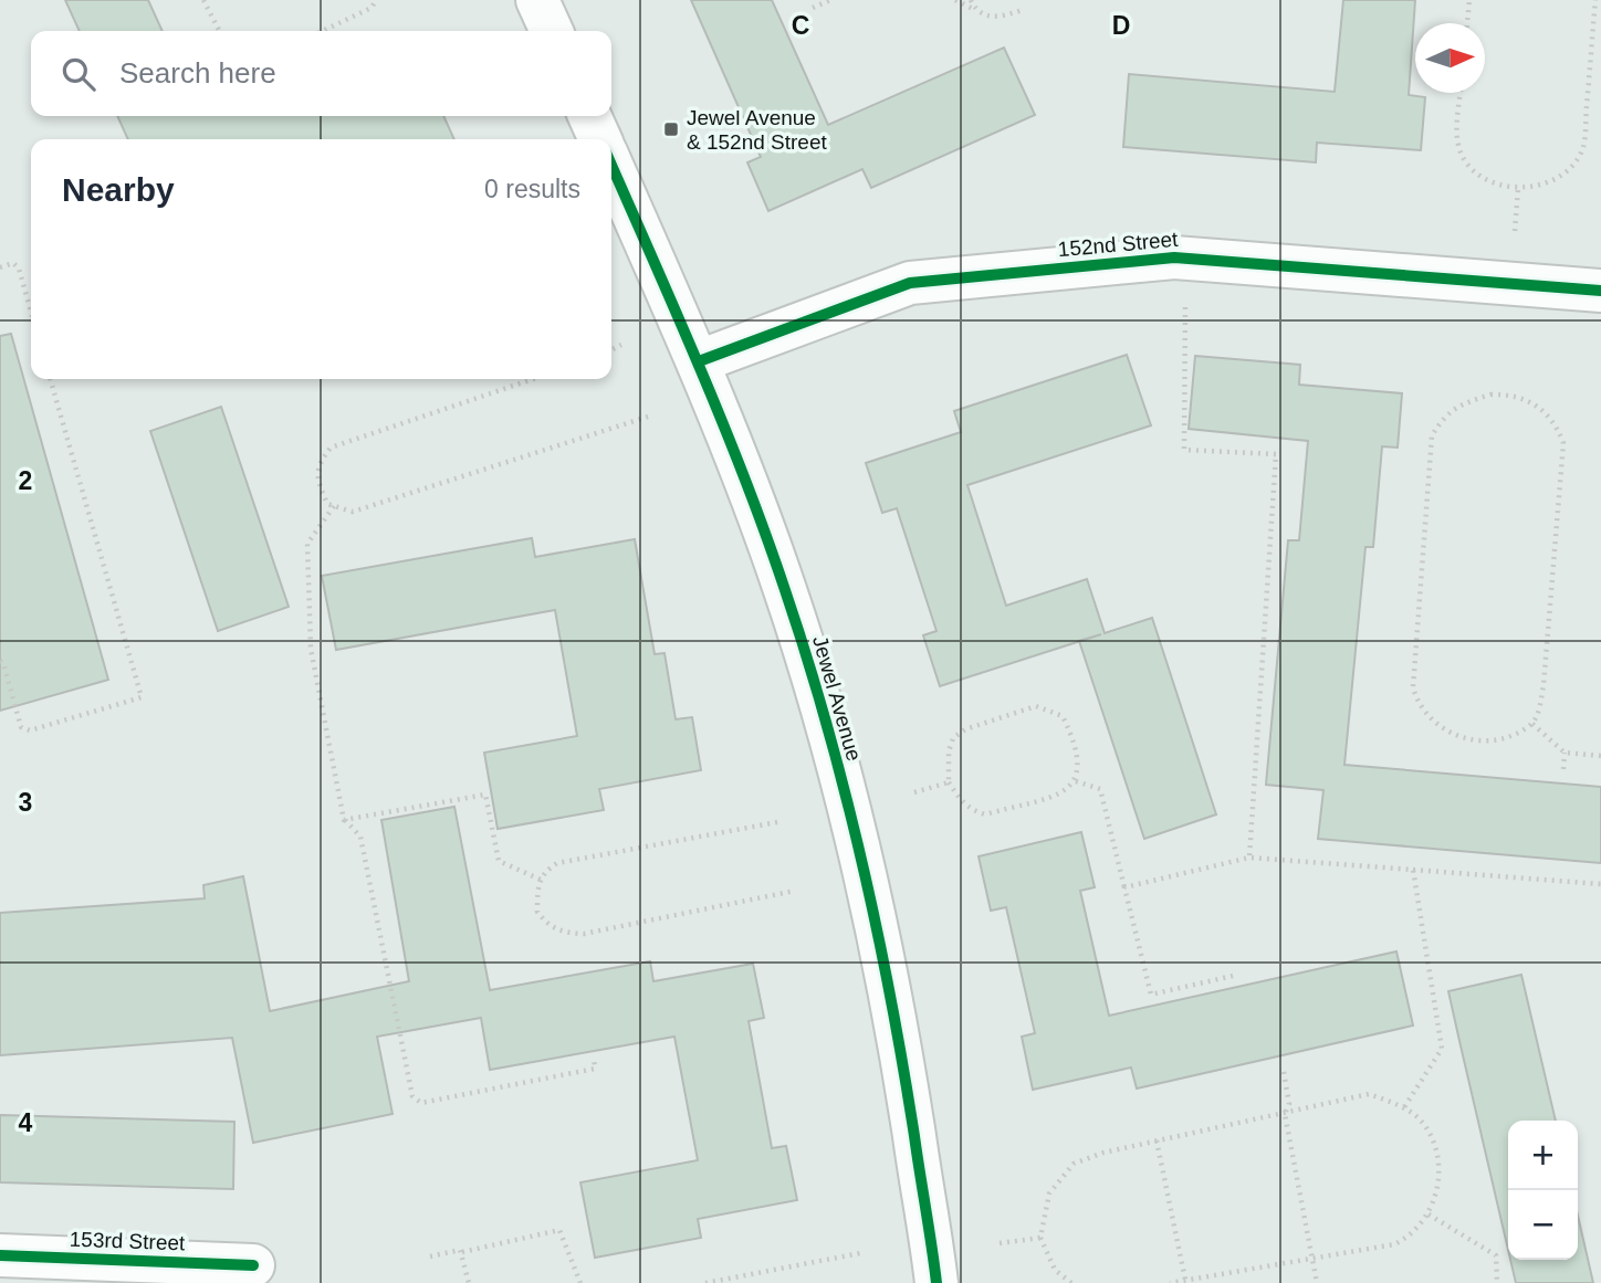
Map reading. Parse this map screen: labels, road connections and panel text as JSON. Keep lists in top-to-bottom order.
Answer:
{
  "streets": {
    "street": ["152nd Street", "Jewel Avenue", "153rd Street"]
  },
  "crossings": [
    ["152nd Street", "Jewel Avenue"]
  ],
  "places": {
    "transit": ["Jewel Avenue & 152nd Street"]
  },
  "north": "right",
  "page": {
    "search": "Search here",
    "heading": ["Nearby", "0 results"],
    "map_buttons": ["+", "−"]
  },
  "grid": {
    "columns": ["C", "D"],
    "rows": ["2", "3", "4"]
  }
}
